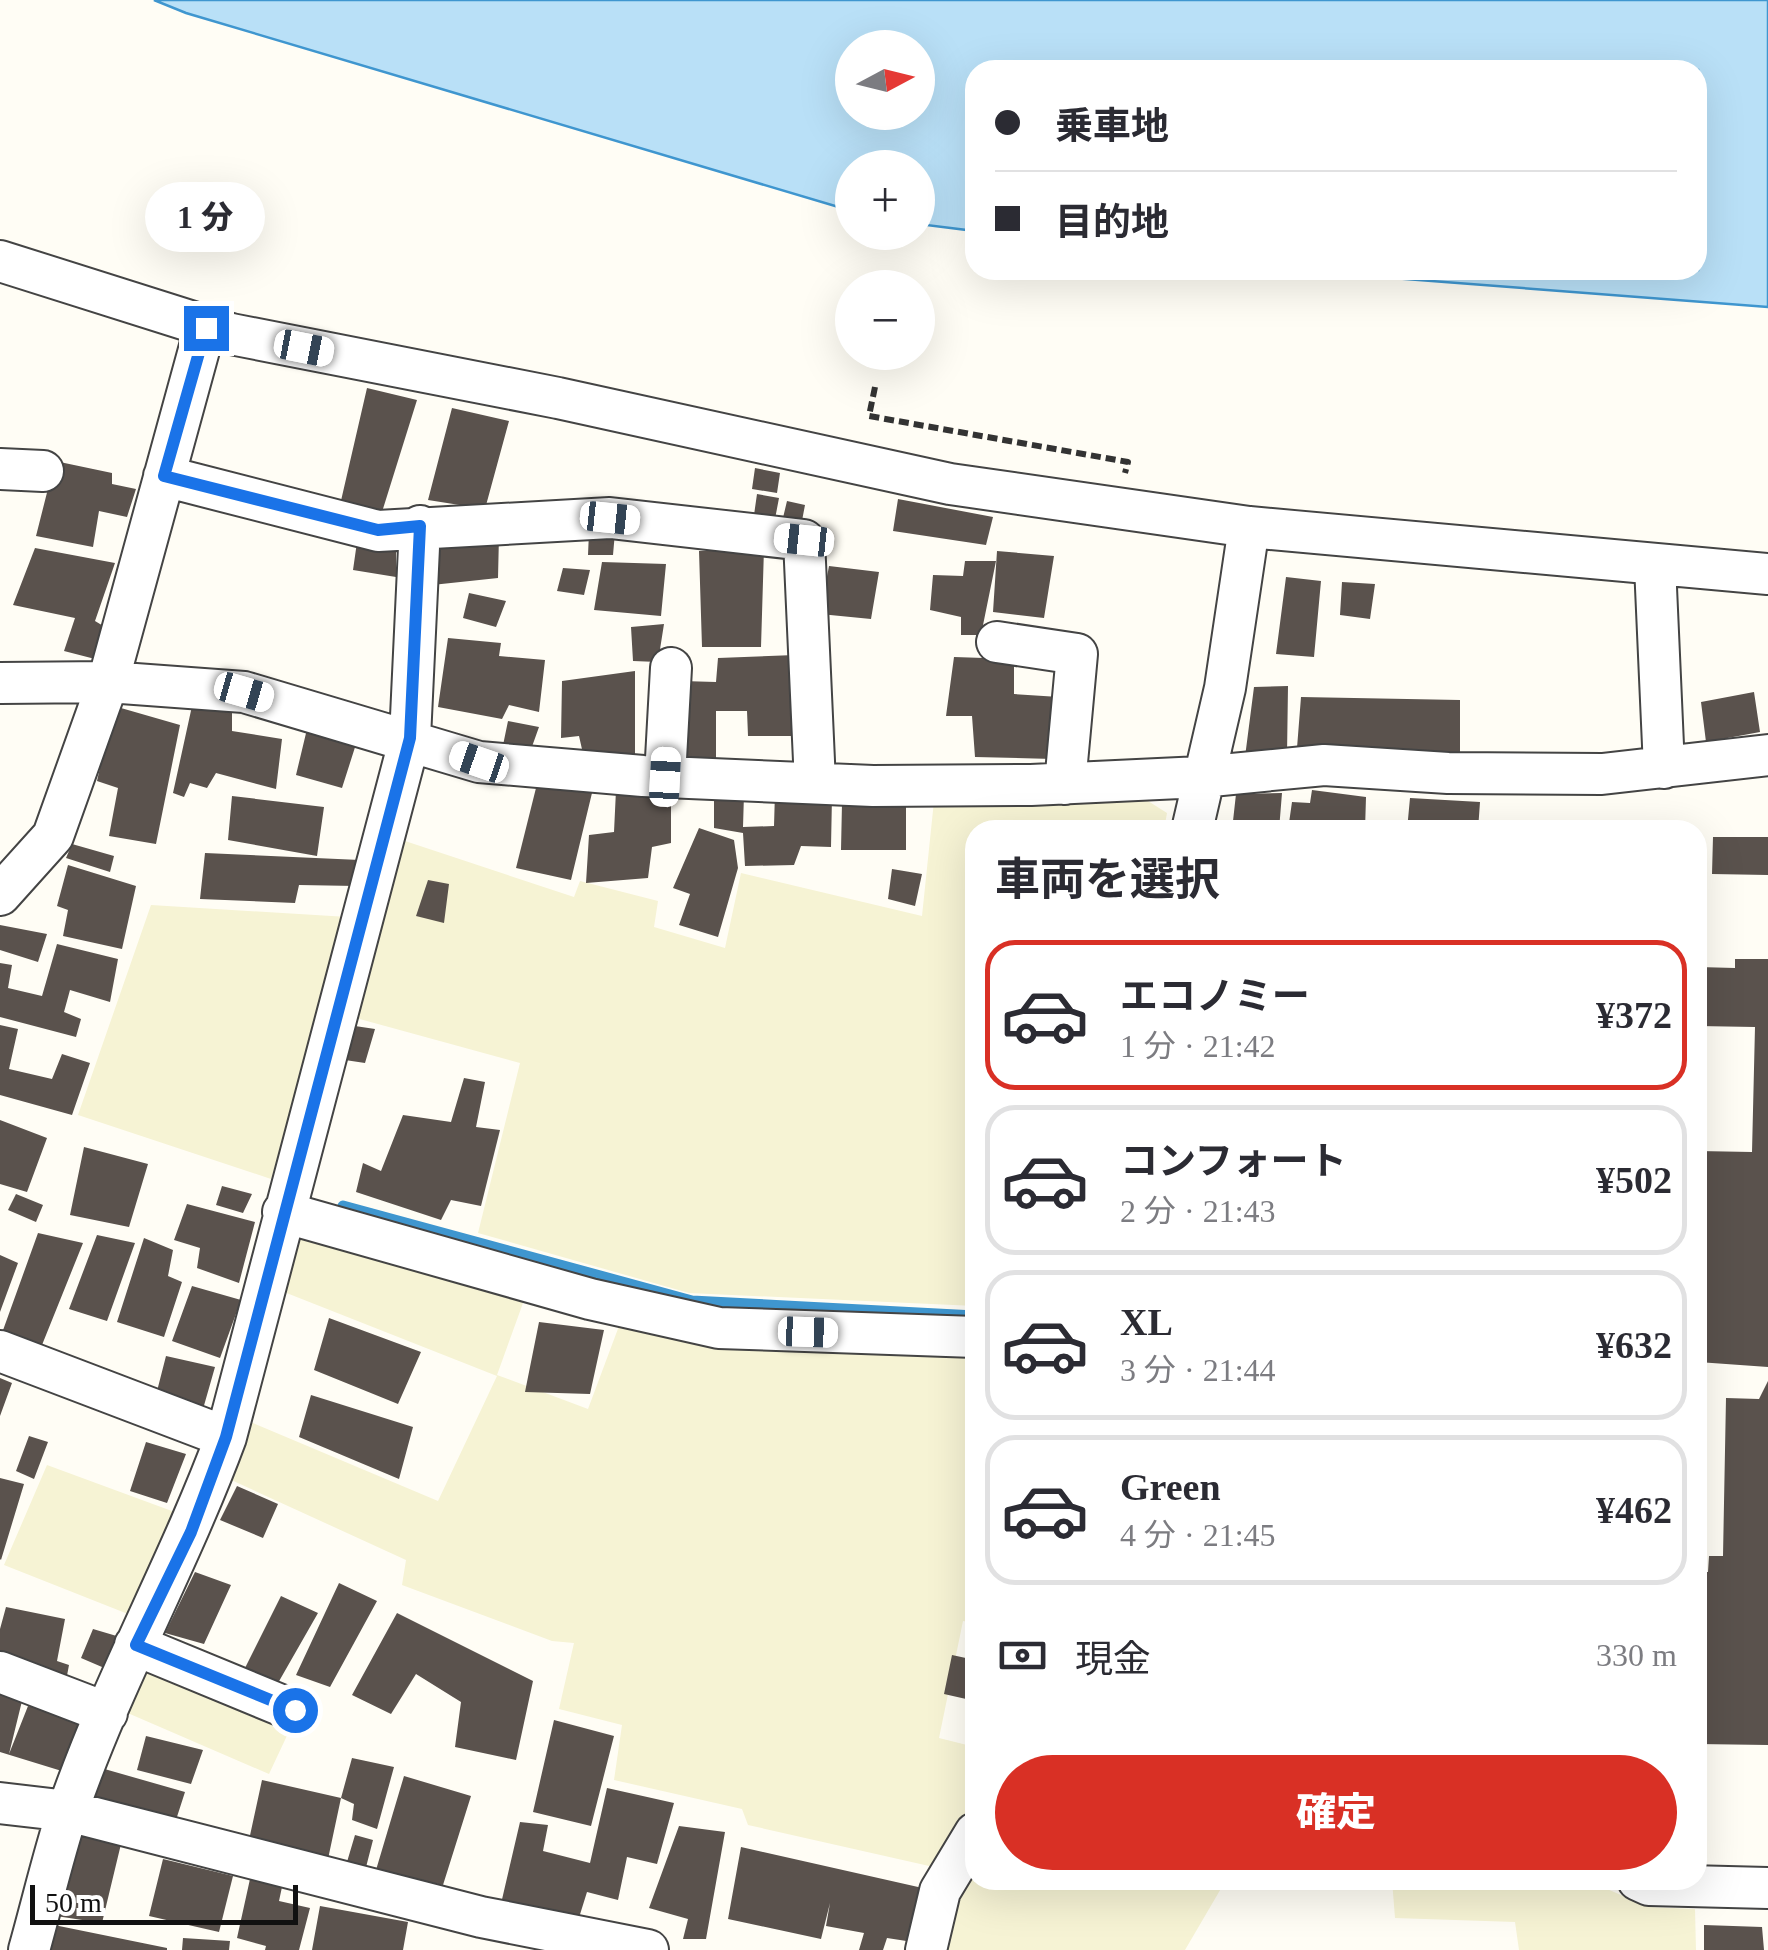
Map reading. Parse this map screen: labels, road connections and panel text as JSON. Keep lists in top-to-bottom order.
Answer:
{
  "scale_bar": "50 m",
  "north": "right",
  "page": {
    "map_buttons": ["+", "−"],
    "banner": ["乗車地", "目的地"],
    "bubble": "1 分",
    "heading": "車両を選択",
    "list": [
      {
        "name": "エコノミー",
        "note": "1 分 · 21:42",
        "value": "¥372"
      },
      {
        "name": "コンフォート",
        "note": "2 分 · 21:43",
        "value": "¥502"
      },
      {
        "name": "XL",
        "note": "3 分 · 21:44",
        "value": "¥632"
      },
      {
        "name": "Green",
        "note": "4 分 · 21:45",
        "value": "¥462"
      }
    ],
    "pay": ["現金", "330 m"],
    "buttons": "確定",
    "scale": "50 m"
  }
}
